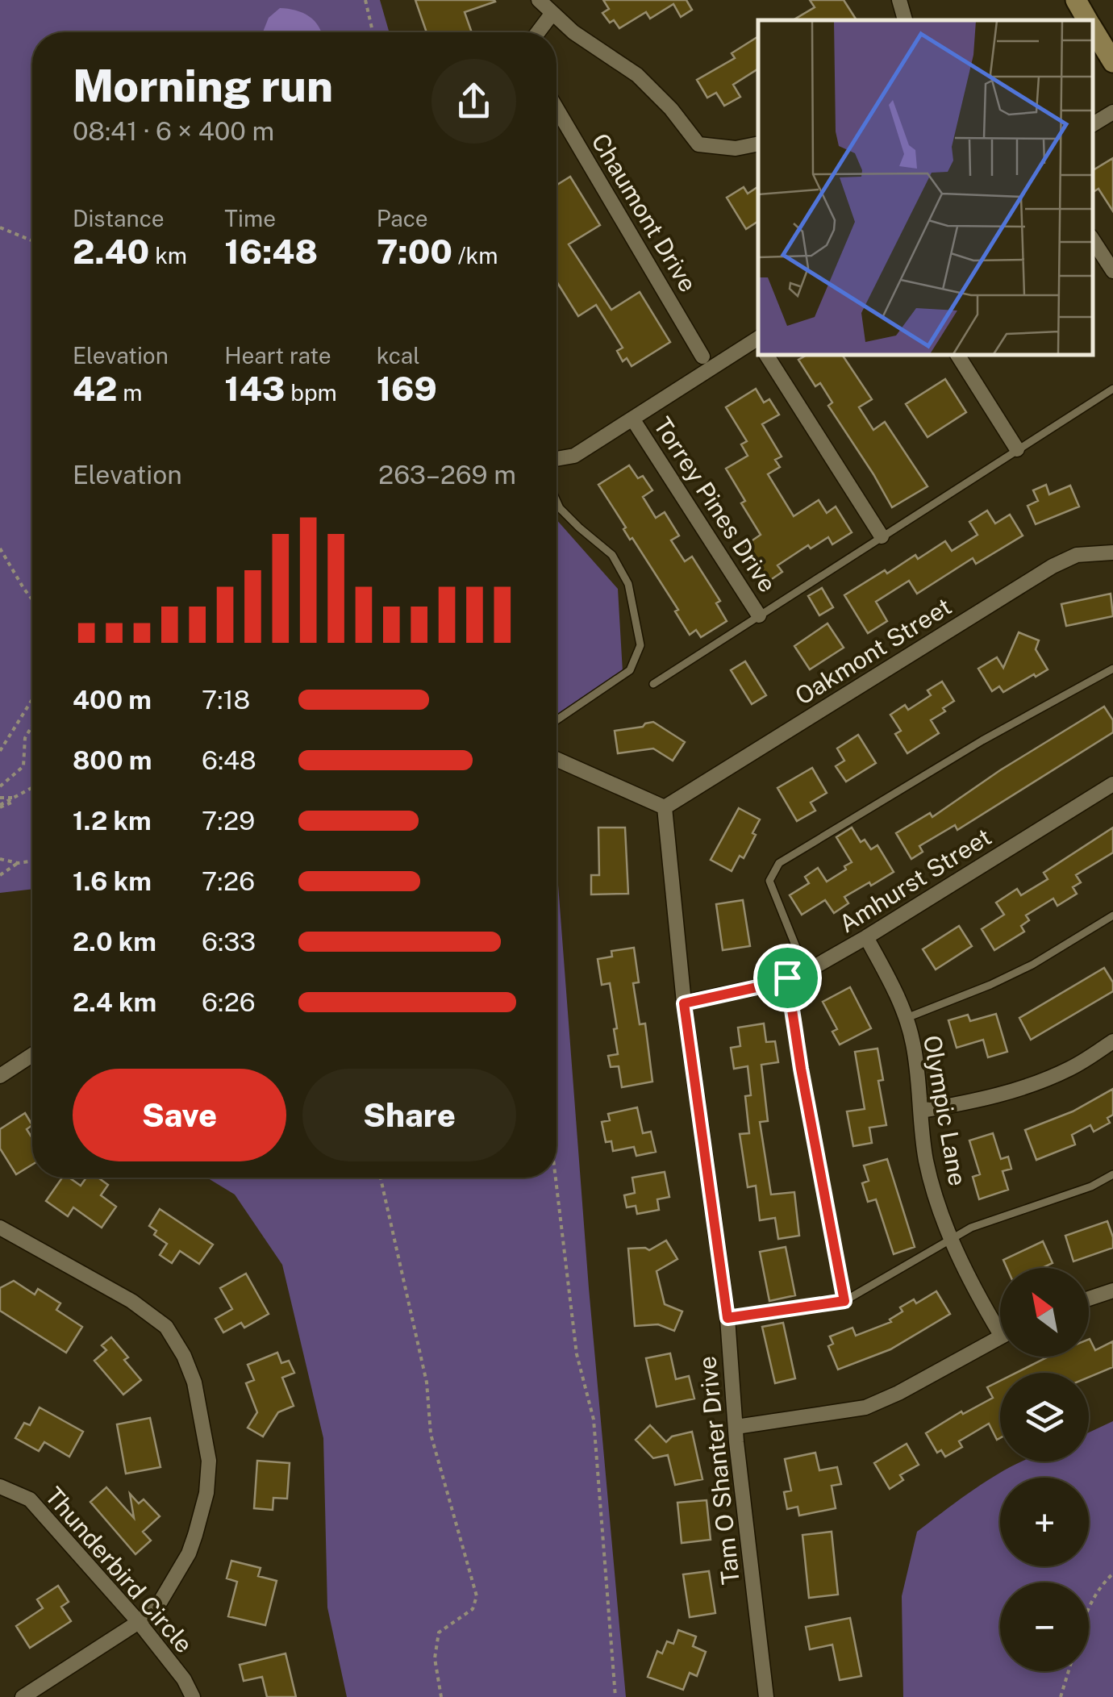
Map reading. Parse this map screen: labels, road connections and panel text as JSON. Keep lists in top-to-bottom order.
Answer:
{
  "streets": {
    "street": [
      "Chaumont Drive",
      "Torrey Pines Drive",
      "Oakmont Street",
      "Amhurst Street",
      "Olympic Lane",
      "Tam O Shanter Drive",
      "Thunderbird Circle"
    ]
  },
  "crossings": [
    ["Oakmont Street", "Tam O Shanter Drive"],
    ["Amhurst Street", "Olympic Lane"],
    ["Amhurst Street", "Tam O Shanter Drive"]
  ],
  "north": "top left",
  "page": {
    "heading": ["Morning run", "08:41 · 6 × 400 m"],
    "stats": [
      ["Distance", "2.40 km"],
      ["Time", "16:48"],
      ["Pace", "7:00 /km"],
      ["Elevation", "42 m"],
      ["Heart rate", "143 bpm"],
      ["kcal", "169"]
    ],
    "chart": ["Elevation", "263–269 m"],
    "list": [
      {
        "name": "400 m",
        "note": "7:18"
      },
      {
        "name": "800 m",
        "note": "6:48"
      },
      {
        "name": "1.2 km",
        "note": "7:29"
      },
      {
        "name": "1.6 km",
        "note": "7:26"
      },
      {
        "name": "2.0 km",
        "note": "6:33"
      },
      {
        "name": "2.4 km",
        "note": "6:26"
      }
    ],
    "buttons": ["Save", "Share"],
    "map_buttons": ["+", "−"]
  }
}
